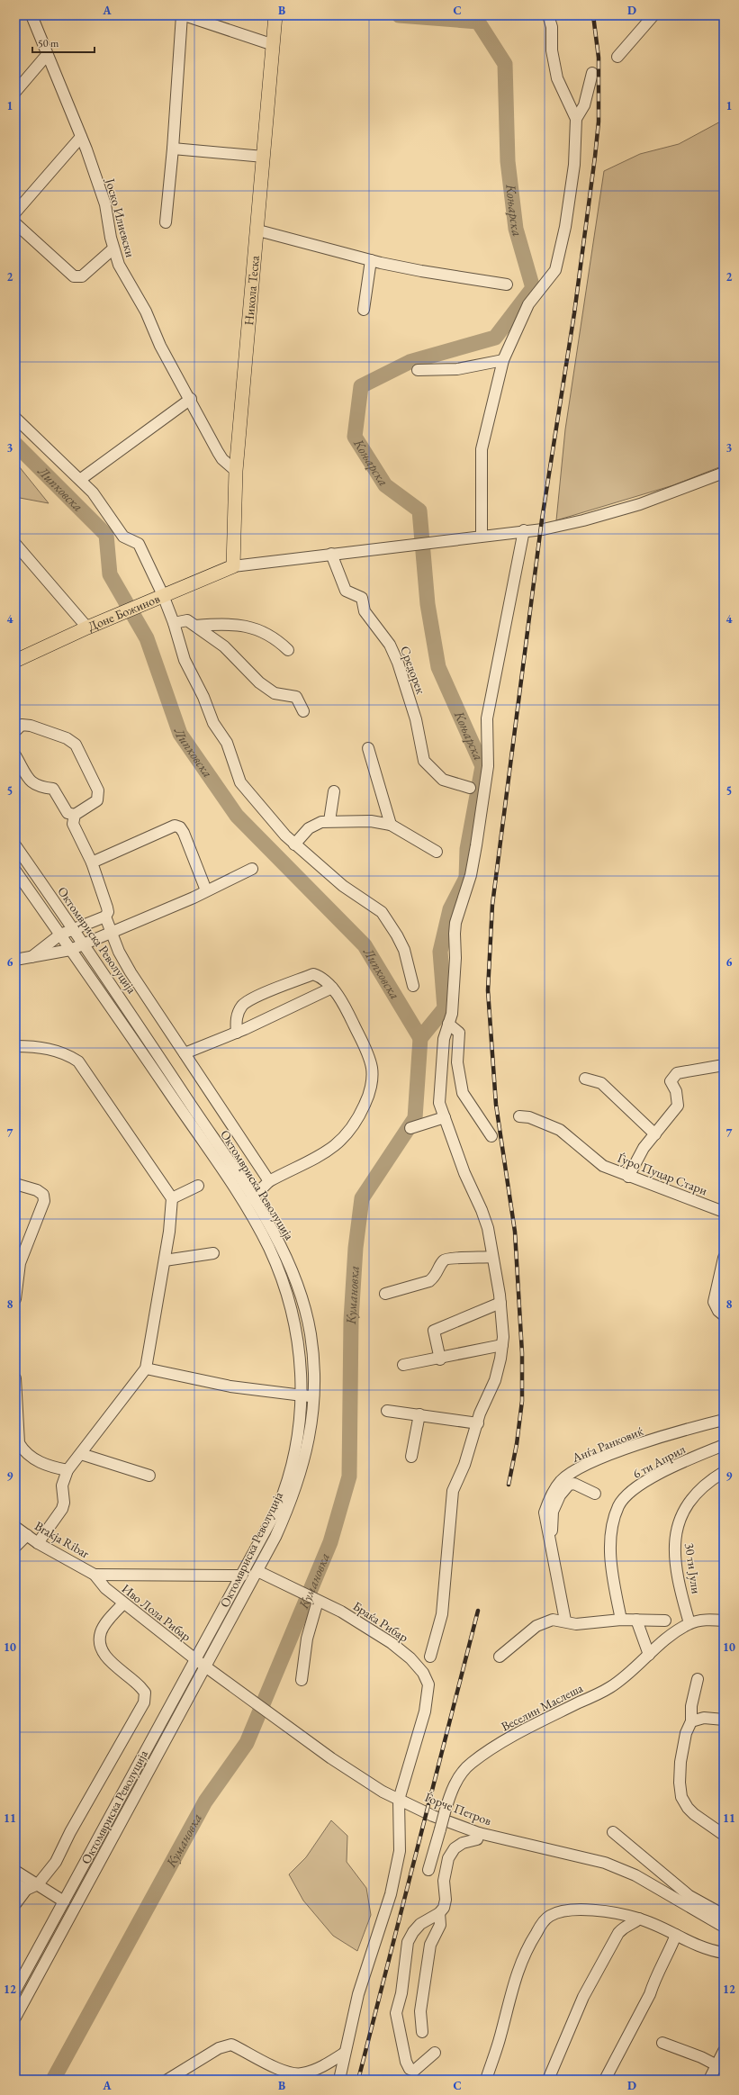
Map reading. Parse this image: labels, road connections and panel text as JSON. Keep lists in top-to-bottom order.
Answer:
{
  "streets": {
    "main road": ["Никола Теска", "Доне Божинов"],
    "street": [
      "Јоско Илиевски",
      "Средорек",
      "Октомвриска Револуција",
      "Ѓуро Пуцар Стари",
      "Анѓа Ранковиќ",
      "6 ти Април",
      "Brakja Ribar",
      "30 ти Јули",
      "Иво Лола Рибар",
      "Браќа Рибар",
      "Веселин Маслеша",
      "Ѓорче Петров"
    ]
  },
  "crossings": [
    ["Јоско Илиевски", "Никола Теска"],
    ["Никола Теска", "Доне Божинов"],
    ["Октомвриска Револуција", "Иво Лола Рибар"],
    ["Октомвриска Револуција", "Браќа Рибар"],
    ["Октомвриска Револуција", "Ѓорче Петров"],
    ["Brakja Ribar", "Иво Лола Рибар"],
    ["30 ти Јули", "Веселин Маслеша"],
    ["Иво Лола Рибар", "Ѓорче Петров"],
    ["Браќа Рибар", "Ѓорче Петров"]
  ],
  "water": ["Коњарска", "Липковска", "Кумановка"],
  "scale_bar": "50 m",
  "grid": {
    "columns": [
      "A",
      "B",
      "C",
      "D"
    ],
    "rows": [
      "1",
      "2",
      "3",
      "4",
      "5",
      "6",
      "7",
      "8",
      "9",
      "10",
      "11",
      "12"
    ]
  }
}
